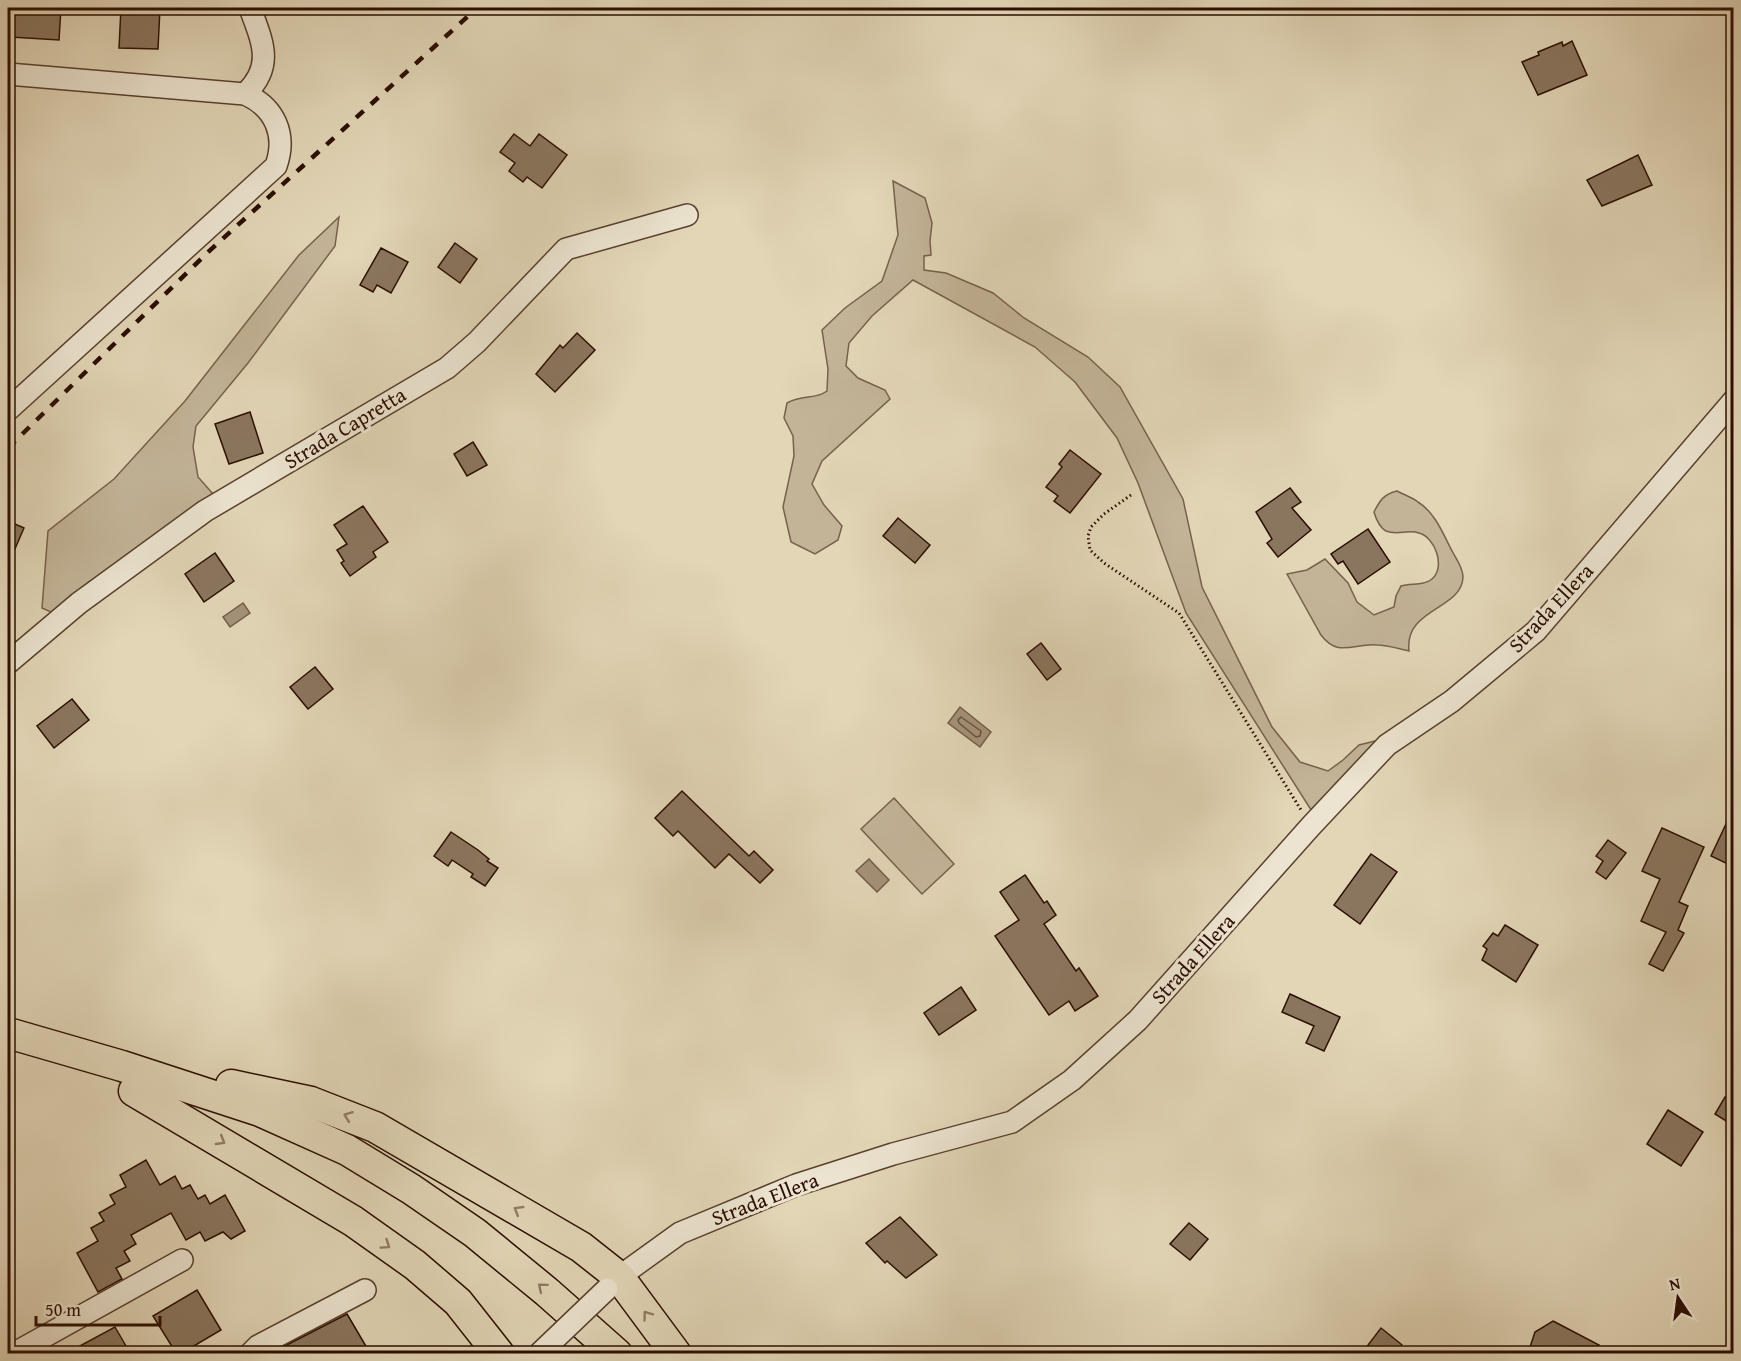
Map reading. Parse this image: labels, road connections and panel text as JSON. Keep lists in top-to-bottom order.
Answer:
{
  "streets": {
    "street": ["Strada Capretta", "Strada Ellera"]
  },
  "scale_bar": "50 m",
  "north": "top"
}
